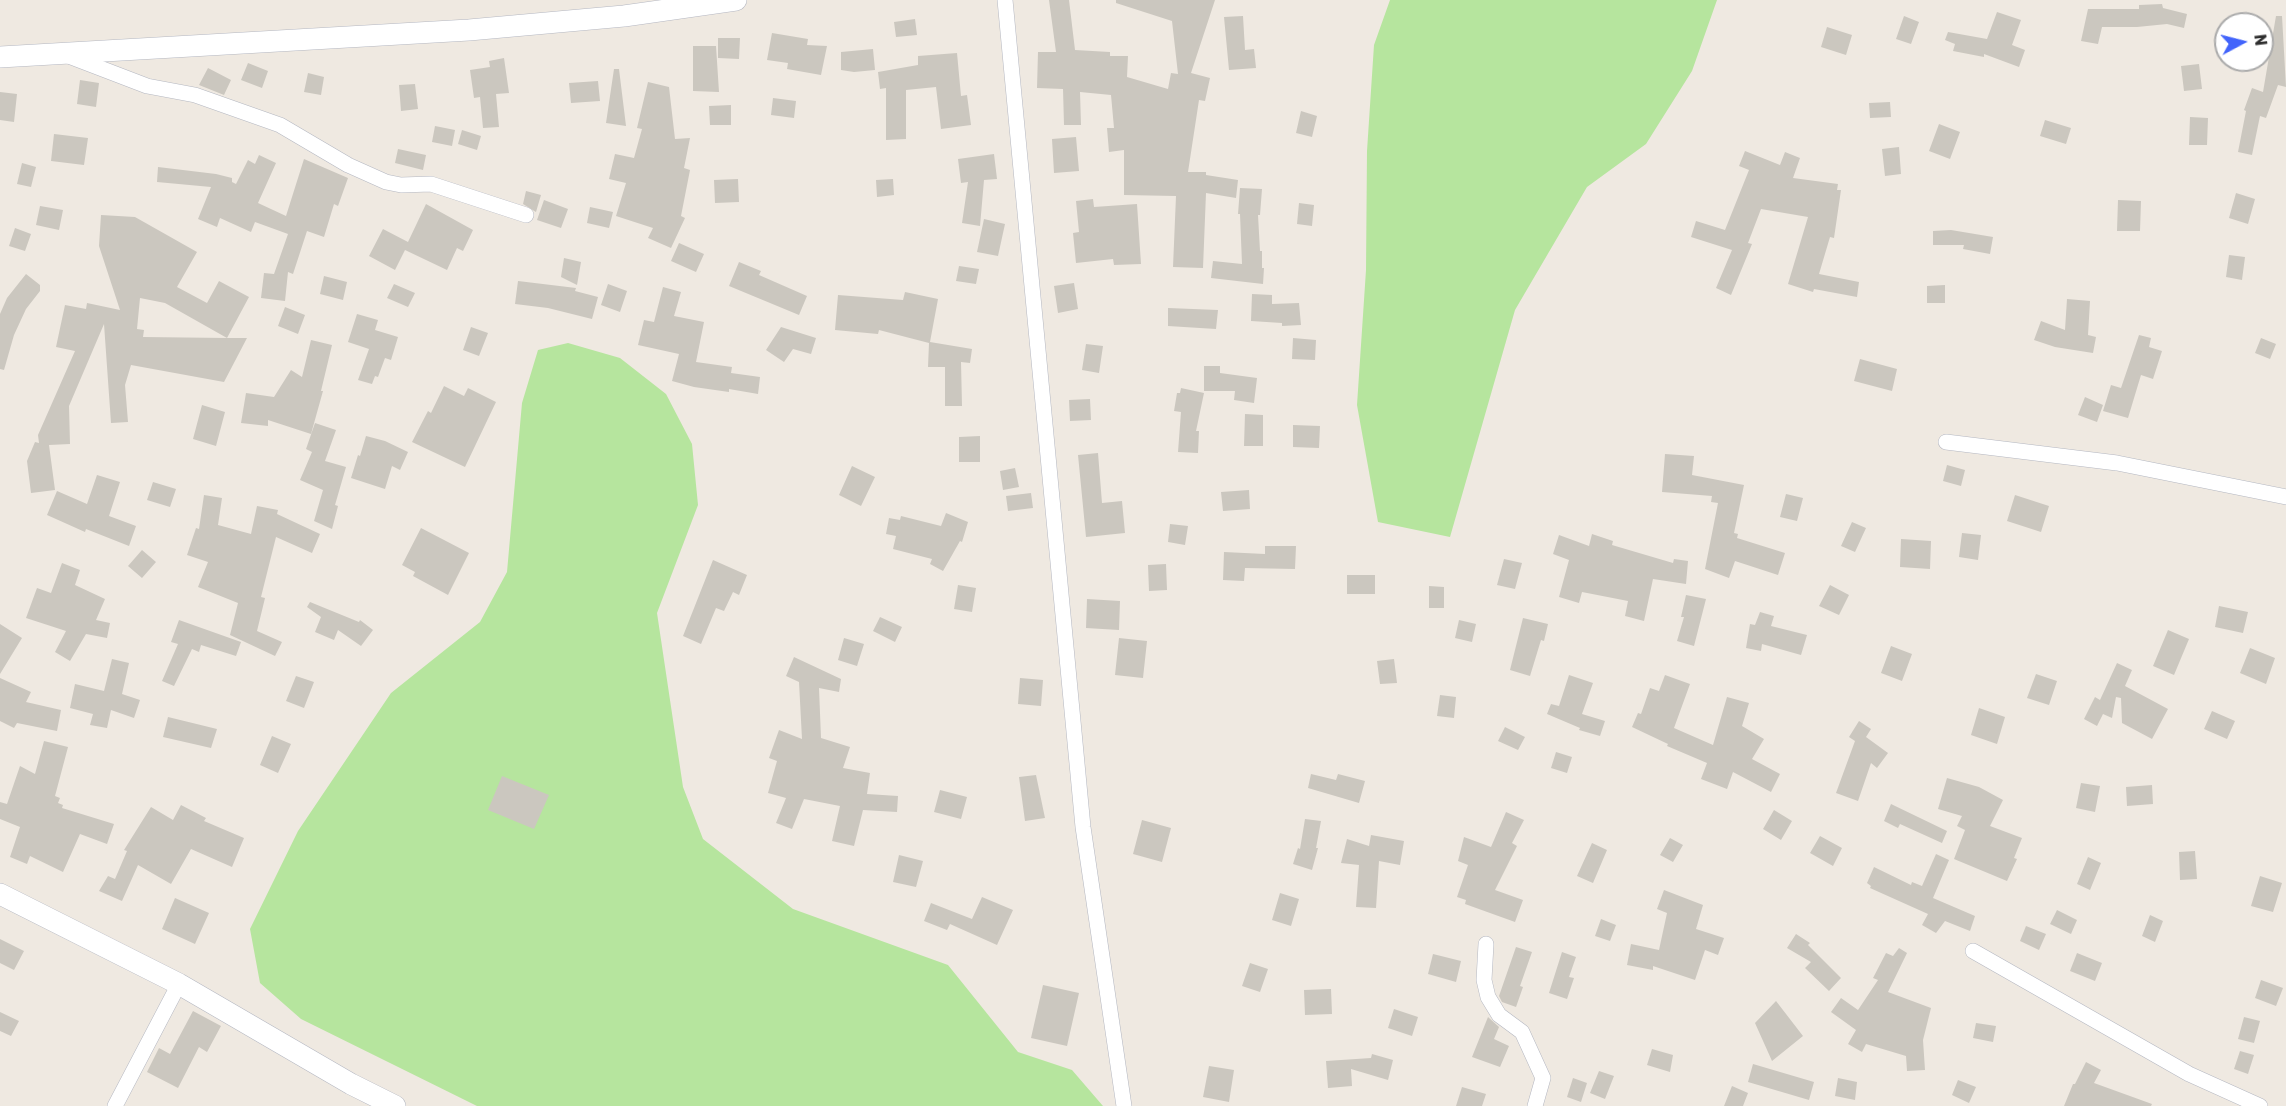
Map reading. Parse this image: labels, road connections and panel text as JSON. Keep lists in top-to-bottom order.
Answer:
{
  "north": "right"
}
